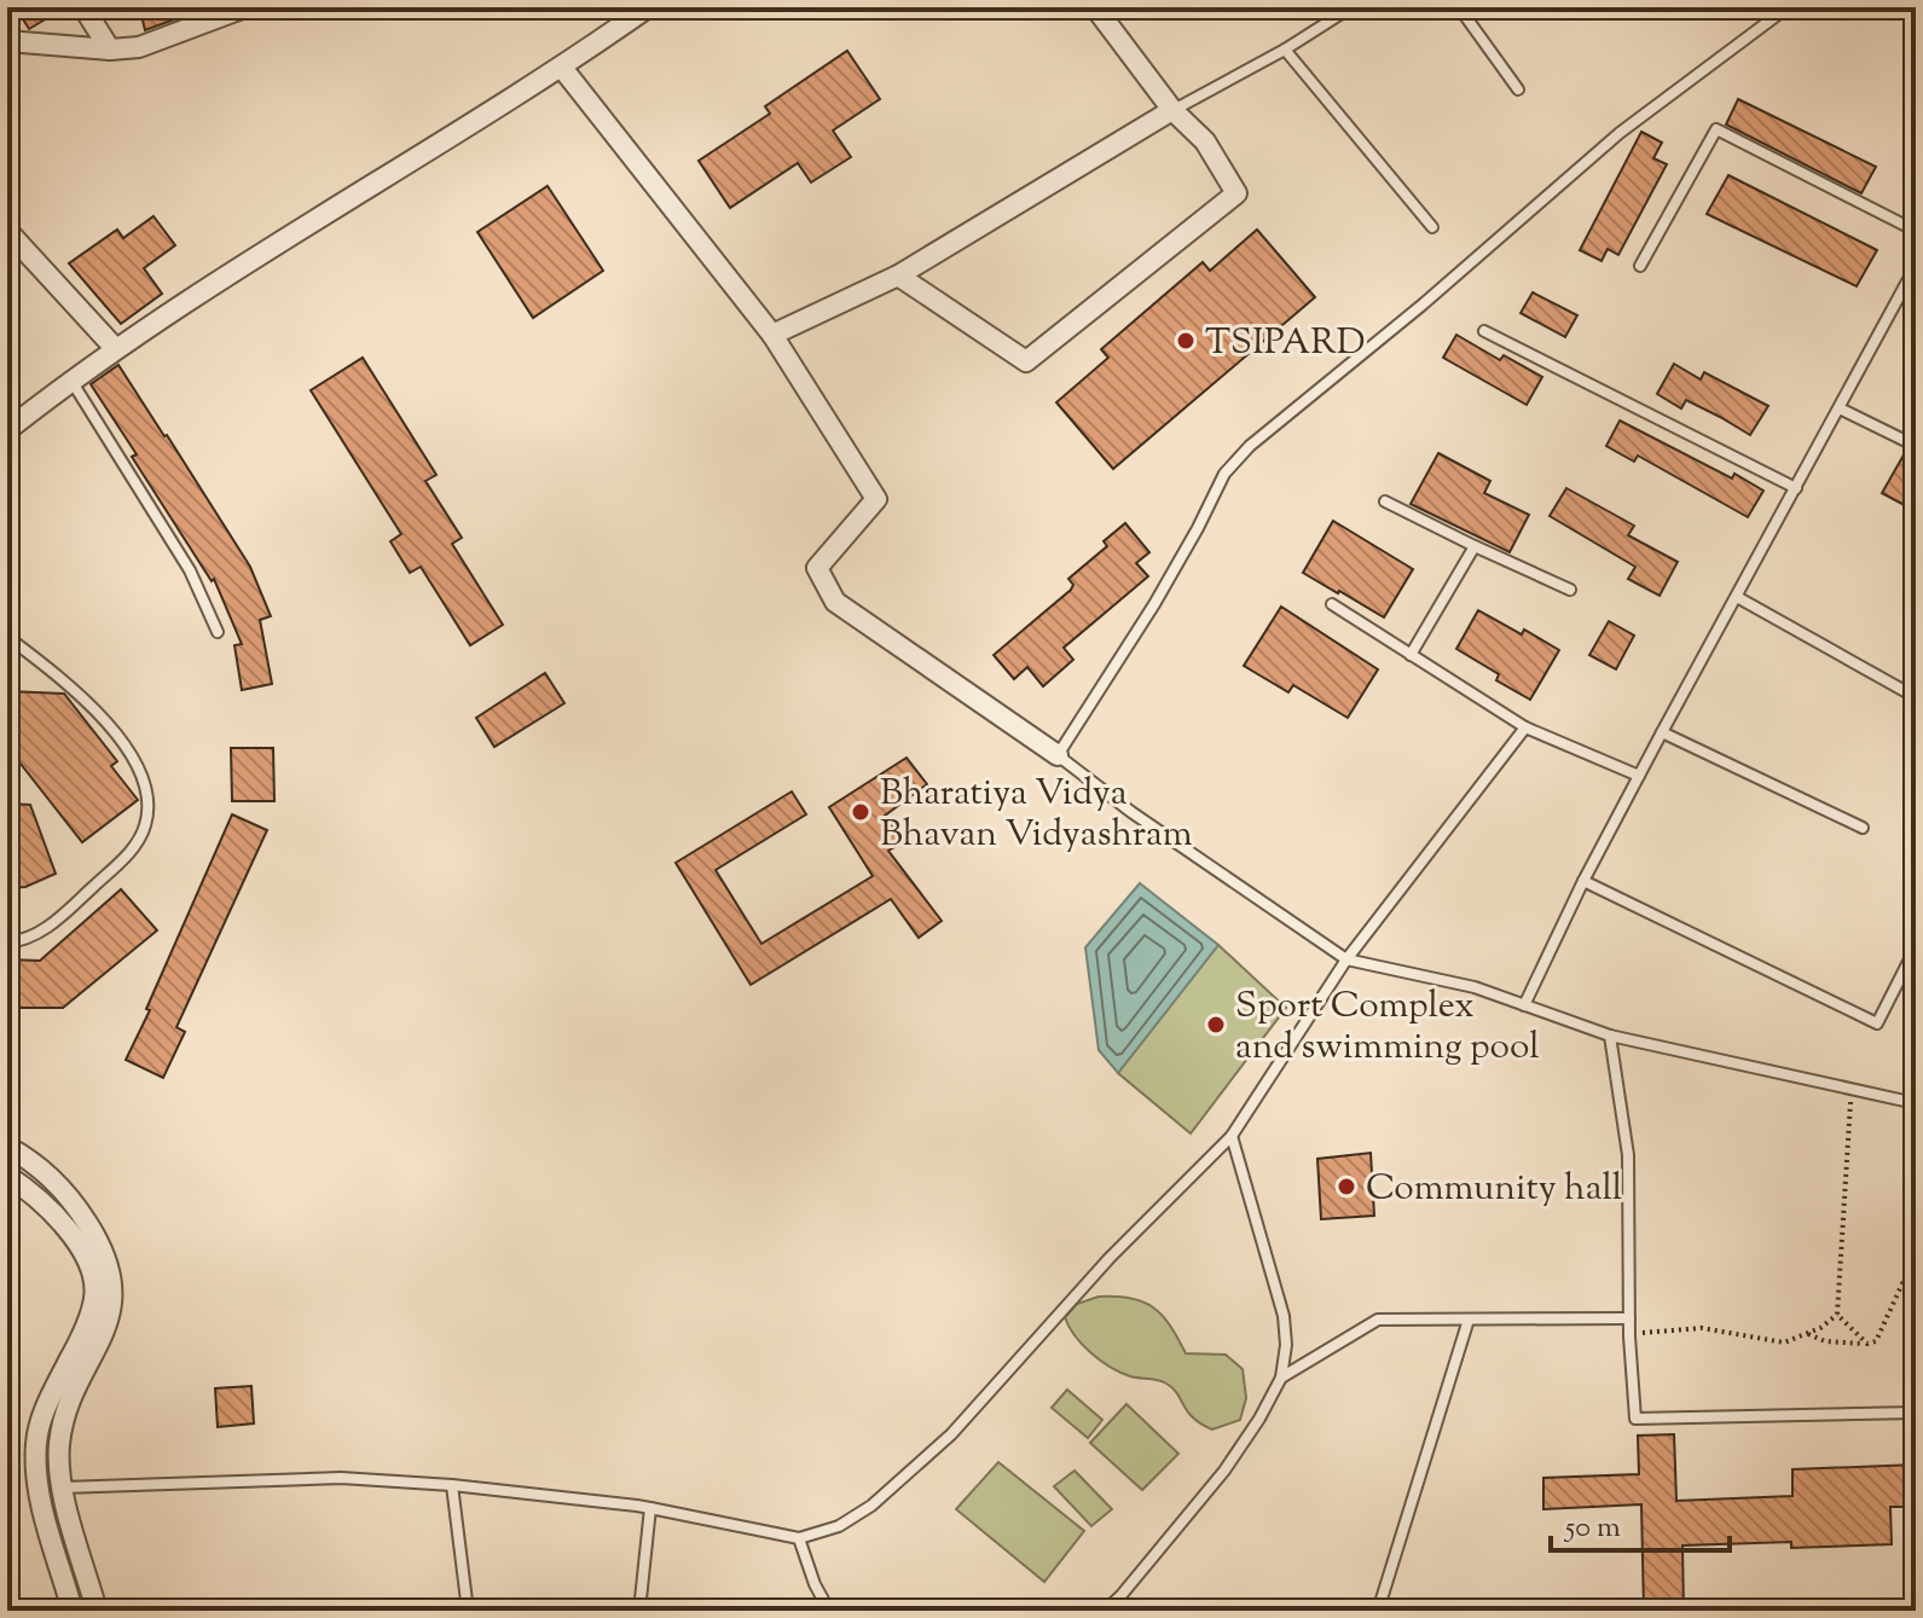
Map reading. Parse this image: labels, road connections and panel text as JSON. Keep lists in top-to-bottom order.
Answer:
{
  "places": [
    "TSIPARD",
    "Bharatiya Vidya Bhavan Vidyashram",
    "Sport Complex and swimming pool",
    "Community hall"
  ],
  "scale_bar": "50 m"
}
